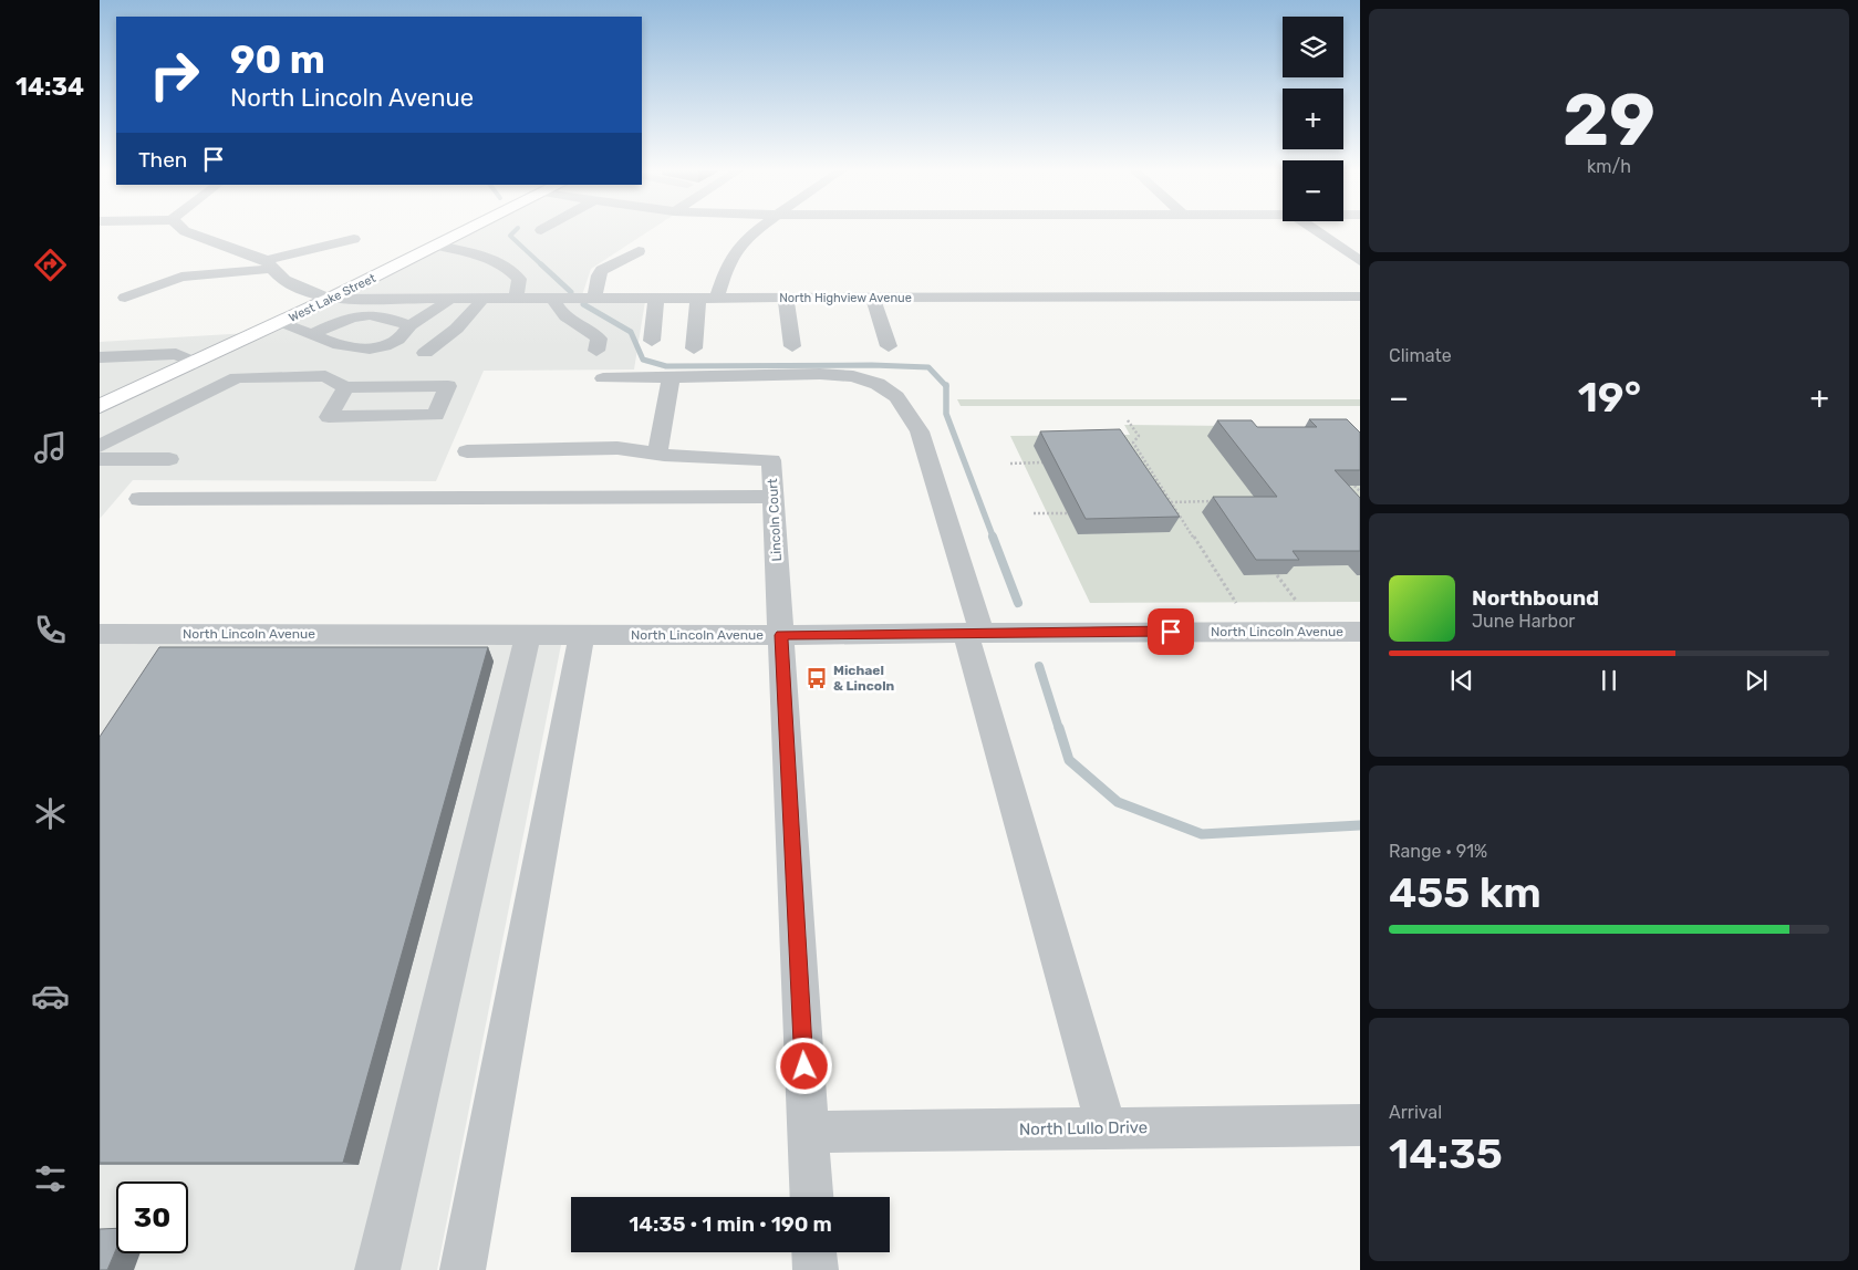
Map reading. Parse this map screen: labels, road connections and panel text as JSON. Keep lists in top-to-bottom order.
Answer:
{
  "streets": {
    "main road": ["West Lake Street"],
    "street": [
      "North Highview Avenue",
      "Lincoln Court",
      "North Lincoln Avenue",
      "North Lullo Drive"
    ]
  },
  "crossings": [
    ["West Lake Street", "North Highview Avenue"],
    ["Lincoln Court", "North Lincoln Avenue"],
    ["Lincoln Court", "North Lullo Drive"]
  ],
  "places": {
    "bus stop": ["Michael & Lincoln"]
  },
  "page": {
    "tabs": "14:34",
    "tile": [
      ["29", "km/h"],
      "Climate",
      ["Range · 91%", "455 km"],
      ["Arrival", "14:35"]
    ],
    "map_buttons": ["+", "−"],
    "turn": ["90 m", "North Lincoln Avenue"],
    "then": "Then",
    "heat": ["−", "19°", "+"],
    "song": ["Northbound", "June Harbor"],
    "limit": "30",
    "trip": "14:35 · 1 min · 190 m"
  }
}
